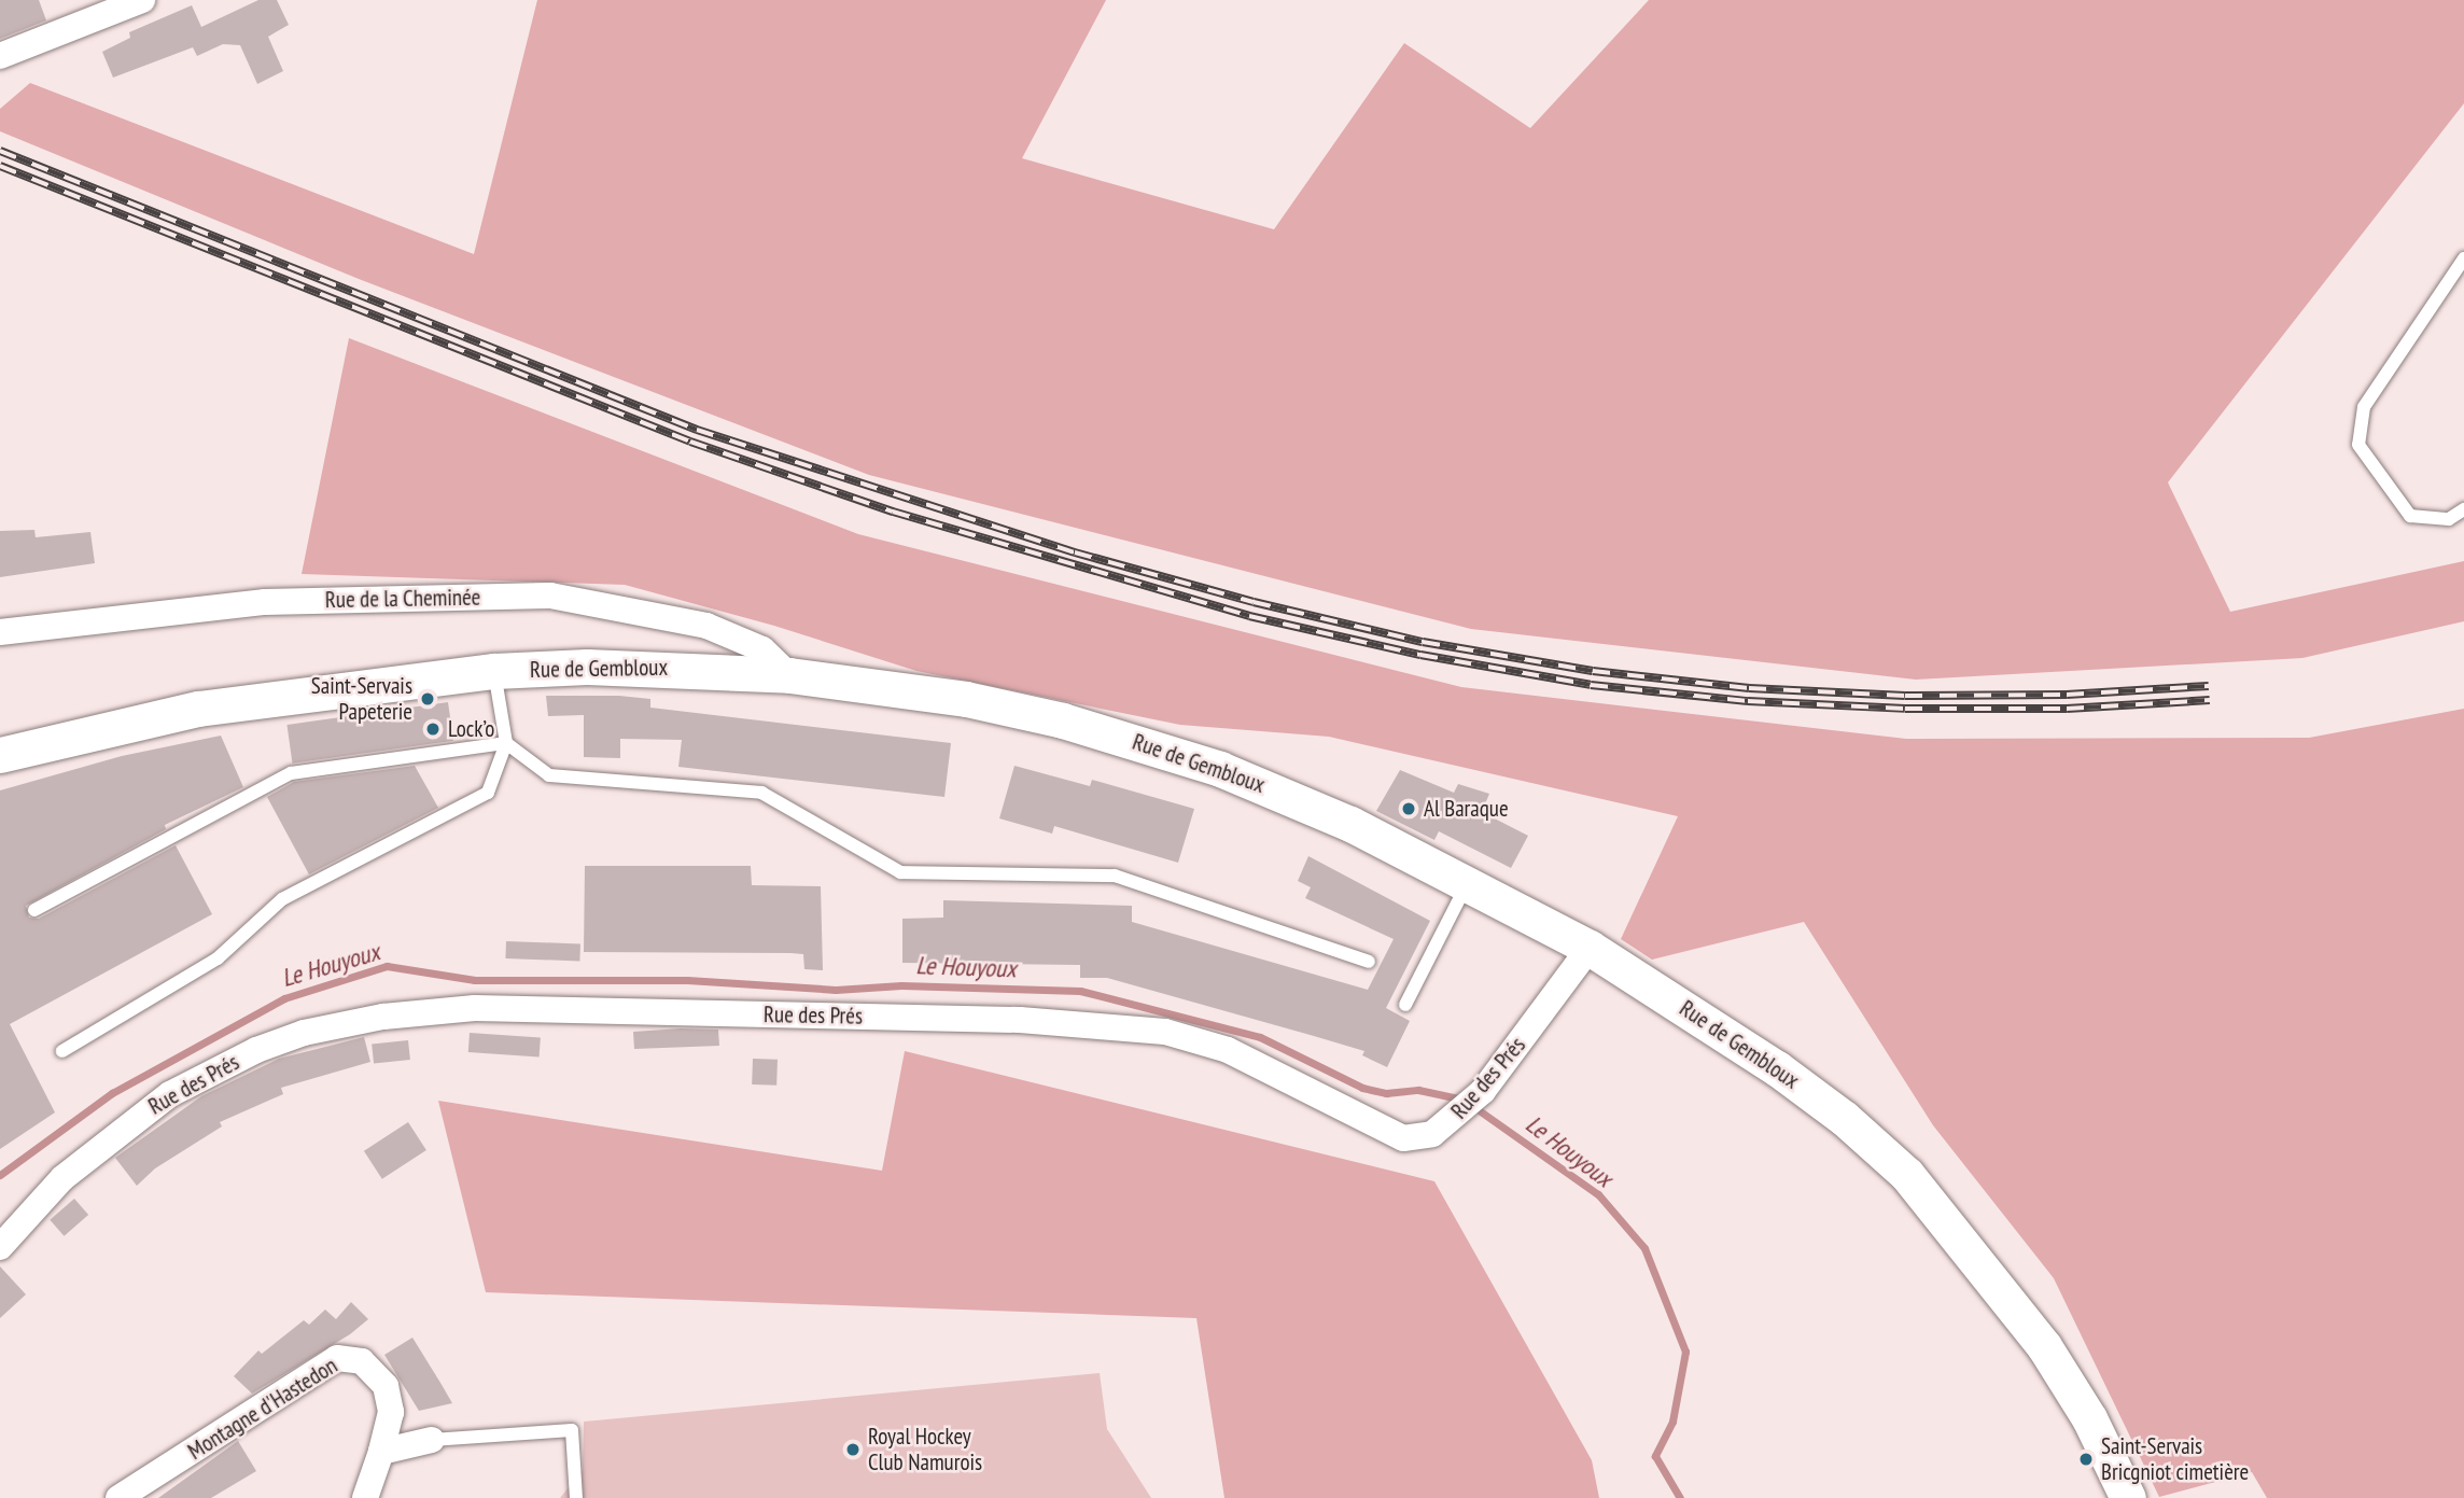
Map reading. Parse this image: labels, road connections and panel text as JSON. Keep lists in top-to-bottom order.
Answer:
{
  "streets": {
    "main road": ["Rue de Gembloux"],
    "street": ["Rue de la Cheminée", "Rue des Prés", "Montagne d'Hastedon"]
  },
  "crossings": [
    ["Rue de la Cheminée", "Rue de Gembloux"],
    ["Rue de Gembloux", "Rue des Prés"]
  ],
  "water": ["Le Houyoux"],
  "places": [
    "Saint-Servais Papeterie",
    "Lock’o",
    "Al Baraque",
    "Royal Hockey Club Namurois",
    "Saint-Servais Bricgniot cimetière"
  ]
}
